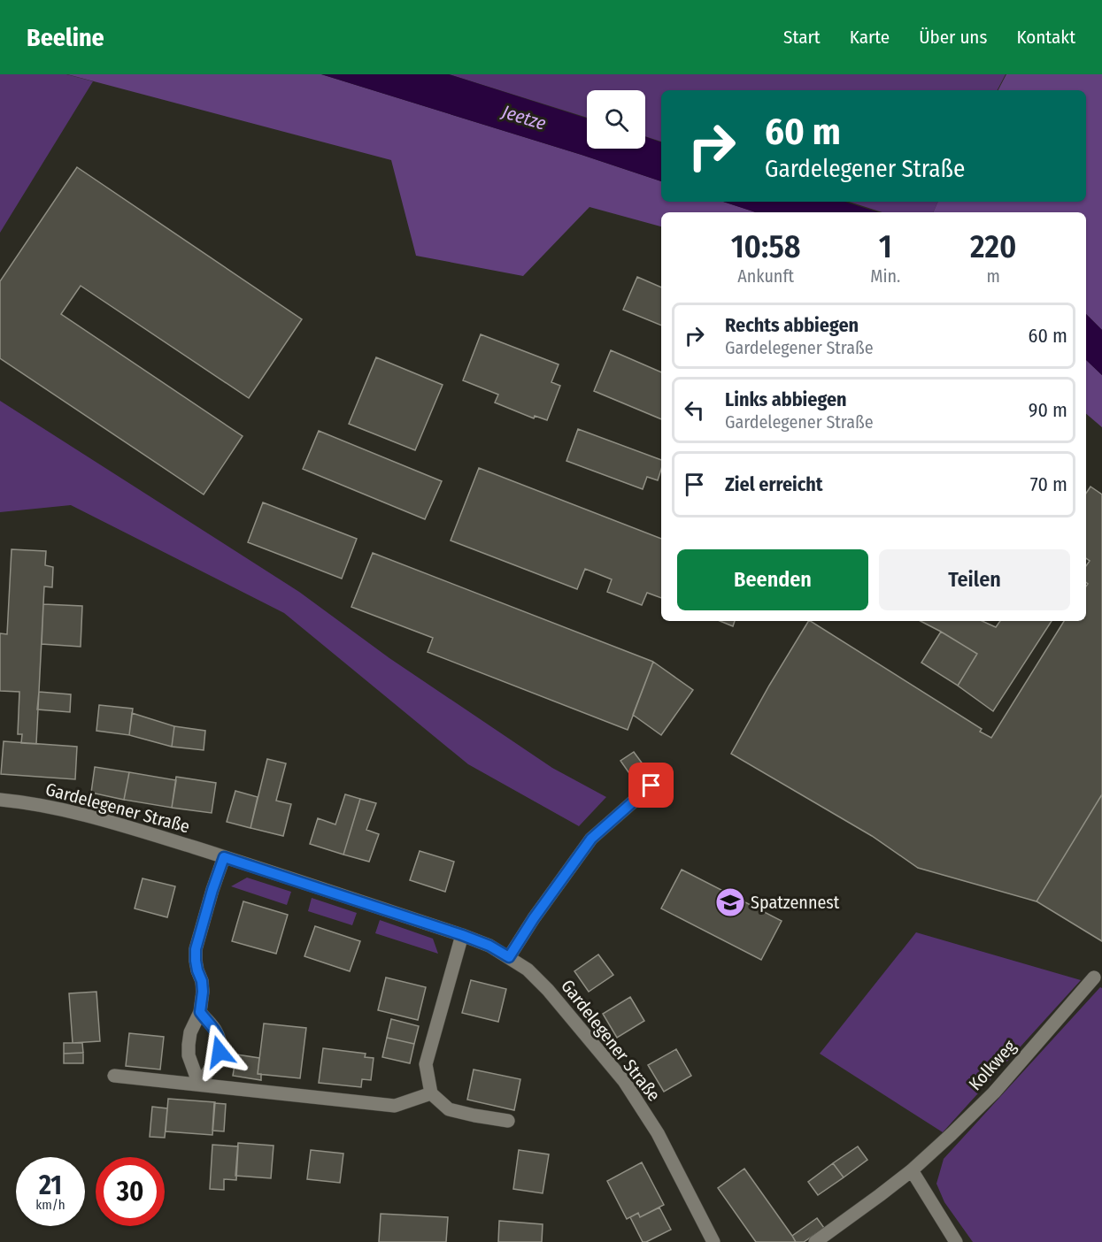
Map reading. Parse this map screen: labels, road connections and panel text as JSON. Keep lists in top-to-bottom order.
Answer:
{
  "streets": {
    "street": ["Gardelegener Straße", "Kolkweg"]
  },
  "water": ["Jeetze"],
  "places": {
    "school or university": ["Spatzennest"]
  },
  "page": {
    "header": "Beeline",
    "nav": [
      "Start",
      "Karte",
      "Über uns",
      "Kontakt"
    ],
    "turn": ["60 m", "Gardelegener Straße"],
    "eta": [
      "10:58",
      "Ankunft",
      "1",
      "Min.",
      "220",
      "m"
    ],
    "list": [
      {
        "name": "Rechts abbiegen",
        "note": "Gardelegener Straße",
        "value": "60 m"
      },
      {
        "name": "Links abbiegen",
        "note": "Gardelegener Straße",
        "value": "90 m"
      },
      {
        "name": "Ziel erreicht",
        "value": "70 m"
      }
    ],
    "buttons": ["Beenden", "Teilen"],
    "speed": "21 km/h",
    "limit": "30"
  }
}
